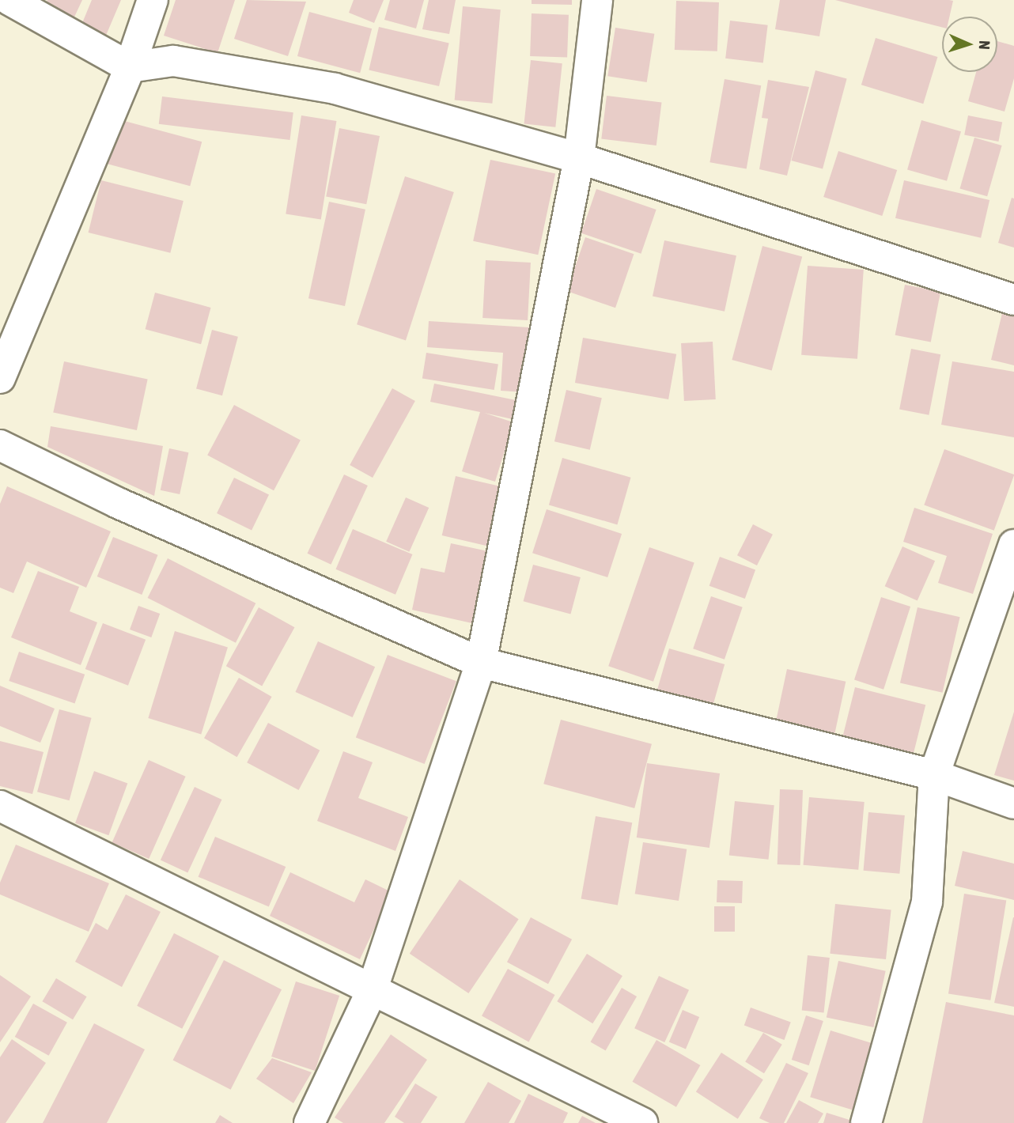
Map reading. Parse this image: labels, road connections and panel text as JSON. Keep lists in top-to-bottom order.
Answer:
{
  "north": "right"
}
